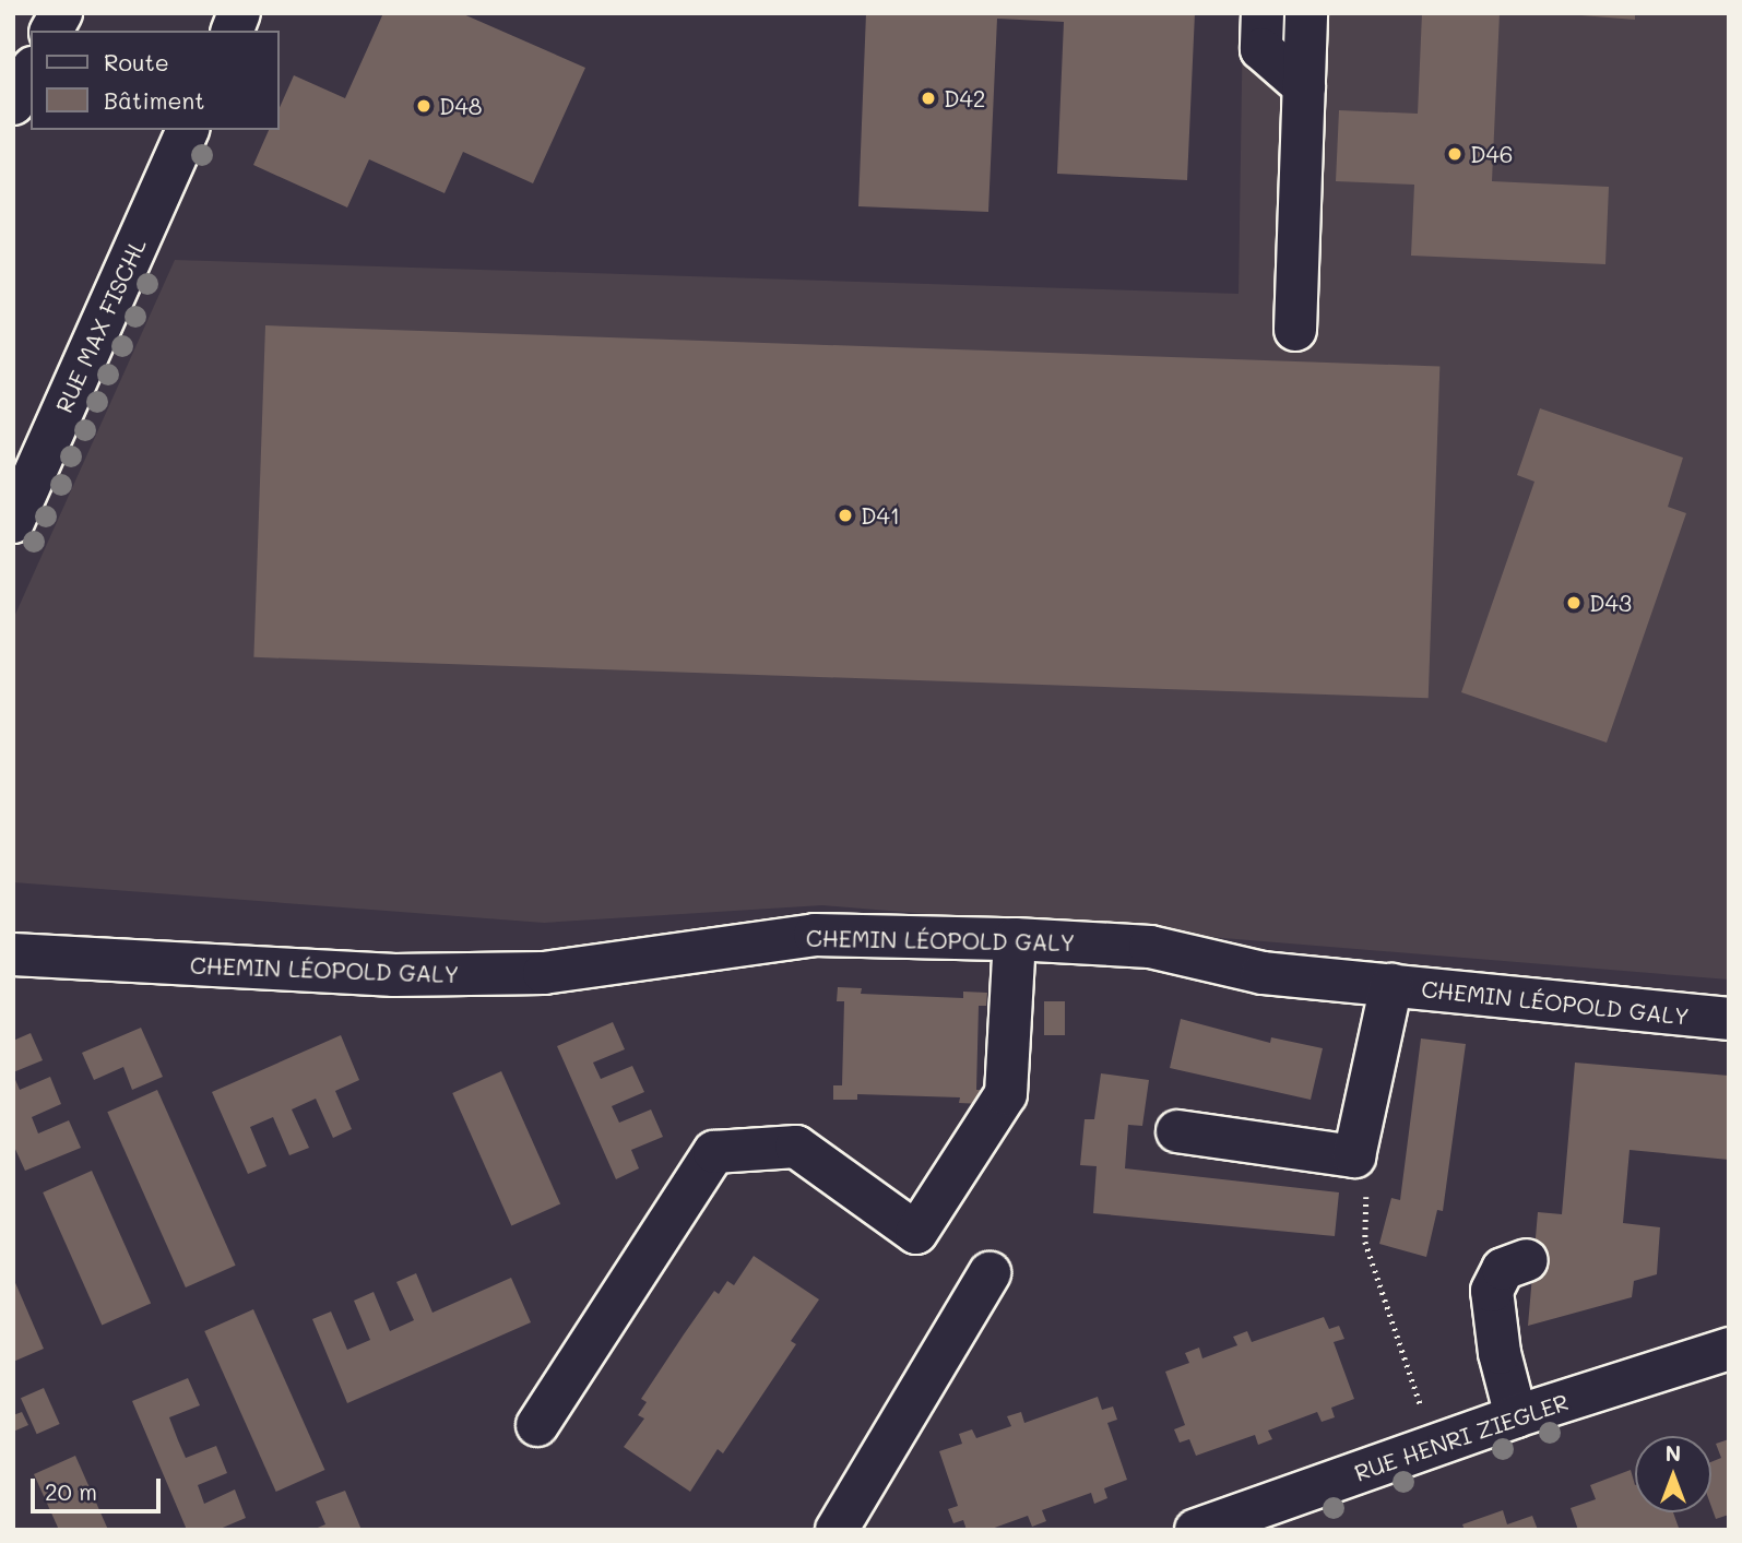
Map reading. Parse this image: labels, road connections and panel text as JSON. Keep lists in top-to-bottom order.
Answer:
{
  "streets": {
    "street": ["RUE MAX FISCHL", "CHEMIN LÉOPOLD GALY", "RUE HENRI ZIEGLER"]
  },
  "places": [
    "D42",
    "D48",
    "D46",
    "D41",
    "D43"
  ],
  "legend": ["Route", "Bâtiment"],
  "scale_bar": "20 m",
  "north": "top"
}
